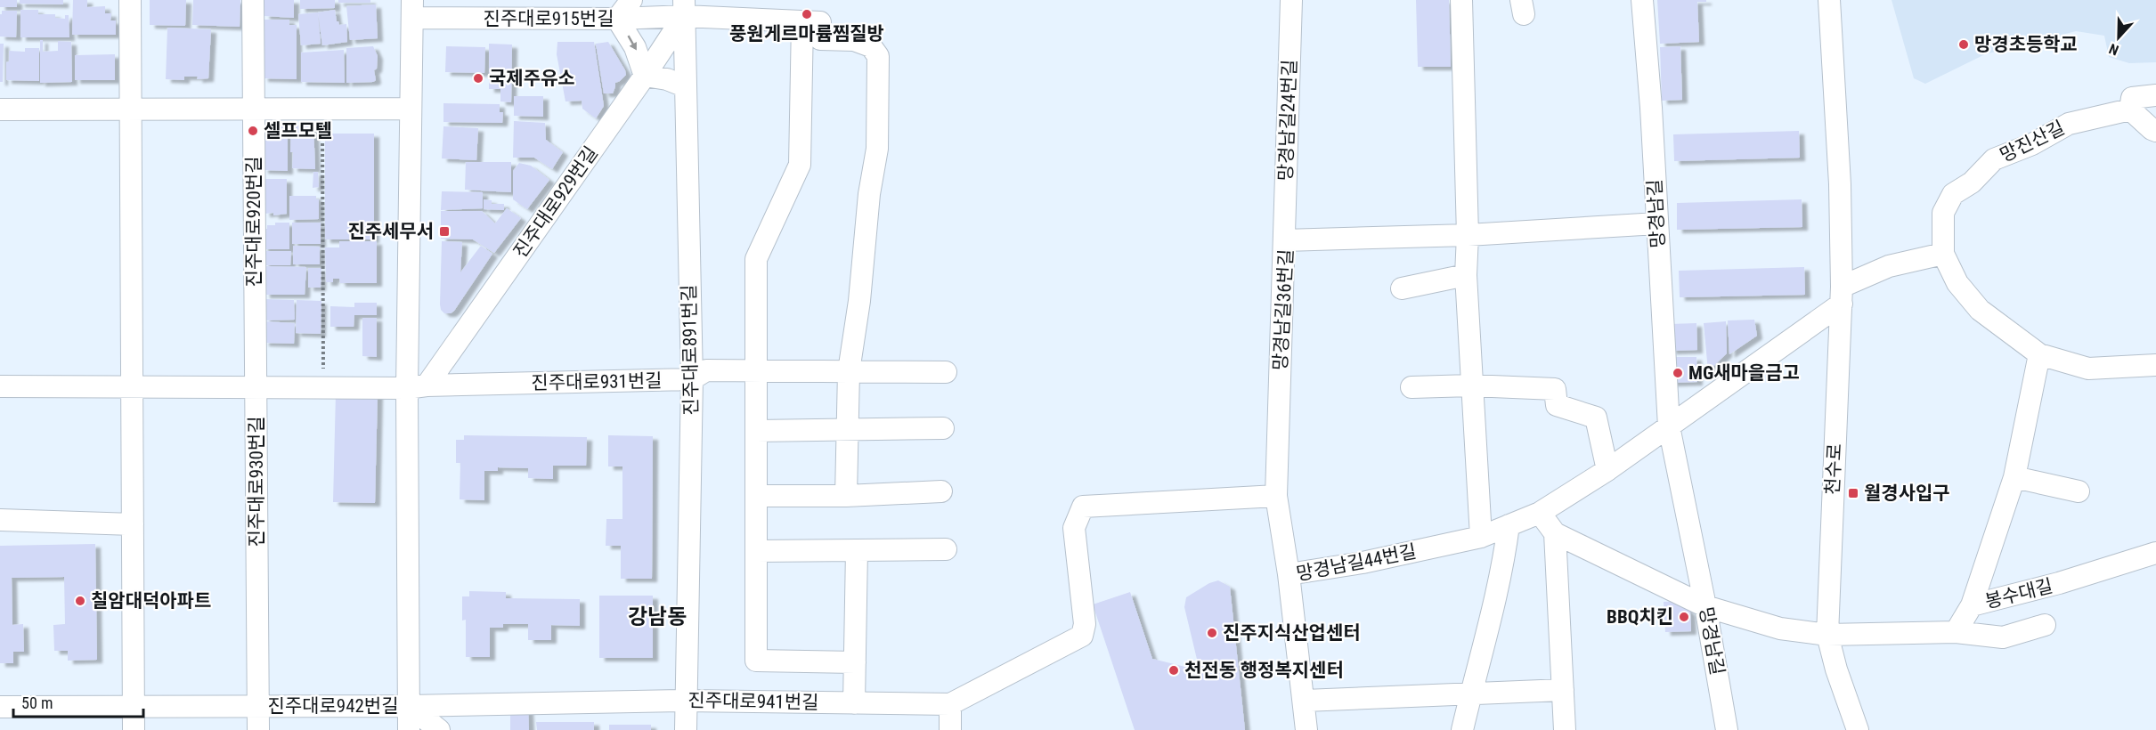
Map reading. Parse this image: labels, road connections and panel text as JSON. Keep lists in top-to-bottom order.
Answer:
{
  "streets": {
    "street": [
      "진주대로915번길",
      "망경남길24번길",
      "망진산길",
      "진주대로929번길",
      "망경남길",
      "진주대로920번길",
      "망경남길36번길",
      "진주대로891번길",
      "진주대로931번길",
      "천수로",
      "진주대로930번길",
      "망경남길44번길",
      "봉수대길",
      "진주대로941번길",
      "진주대로942번길"
    ]
  },
  "crossings": [
    ["진주대로915번길", "진주대로929번길"],
    ["진주대로915번길", "진주대로891번길"],
    ["망경남길24번길", "망경남길36번길"],
    ["진주대로929번길", "진주대로891번길"],
    ["진주대로929번길", "진주대로931번길"],
    ["망경남길", "망경남길36번길"],
    ["망경남길", "망경남길44번길"],
    ["진주대로920번길", "진주대로930번길"],
    ["망경남길36번길", "망경남길44번길"],
    ["망경남길36번길", "진주대로941번길"],
    ["진주대로891번길", "진주대로931번길"],
    ["진주대로891번길", "진주대로941번길"],
    ["진주대로930번길", "진주대로942번길"],
    ["진주대로941번길", "진주대로942번길"]
  ],
  "districts": ["강남동"],
  "places": {
    "other": [
      "풍원게르마륨찜질방",
      "망경초등학교",
      "국제주유소",
      "셀프모텔",
      "MG새마을금고",
      "칠암대덕아파트",
      "BBQ치킨",
      "진주지식산업센터",
      "천전동 행정복지센터"
    ],
    "transit": ["진주세무서", "월경사입구"]
  },
  "scale_bar": "50 m",
  "north": "bottom"
}
